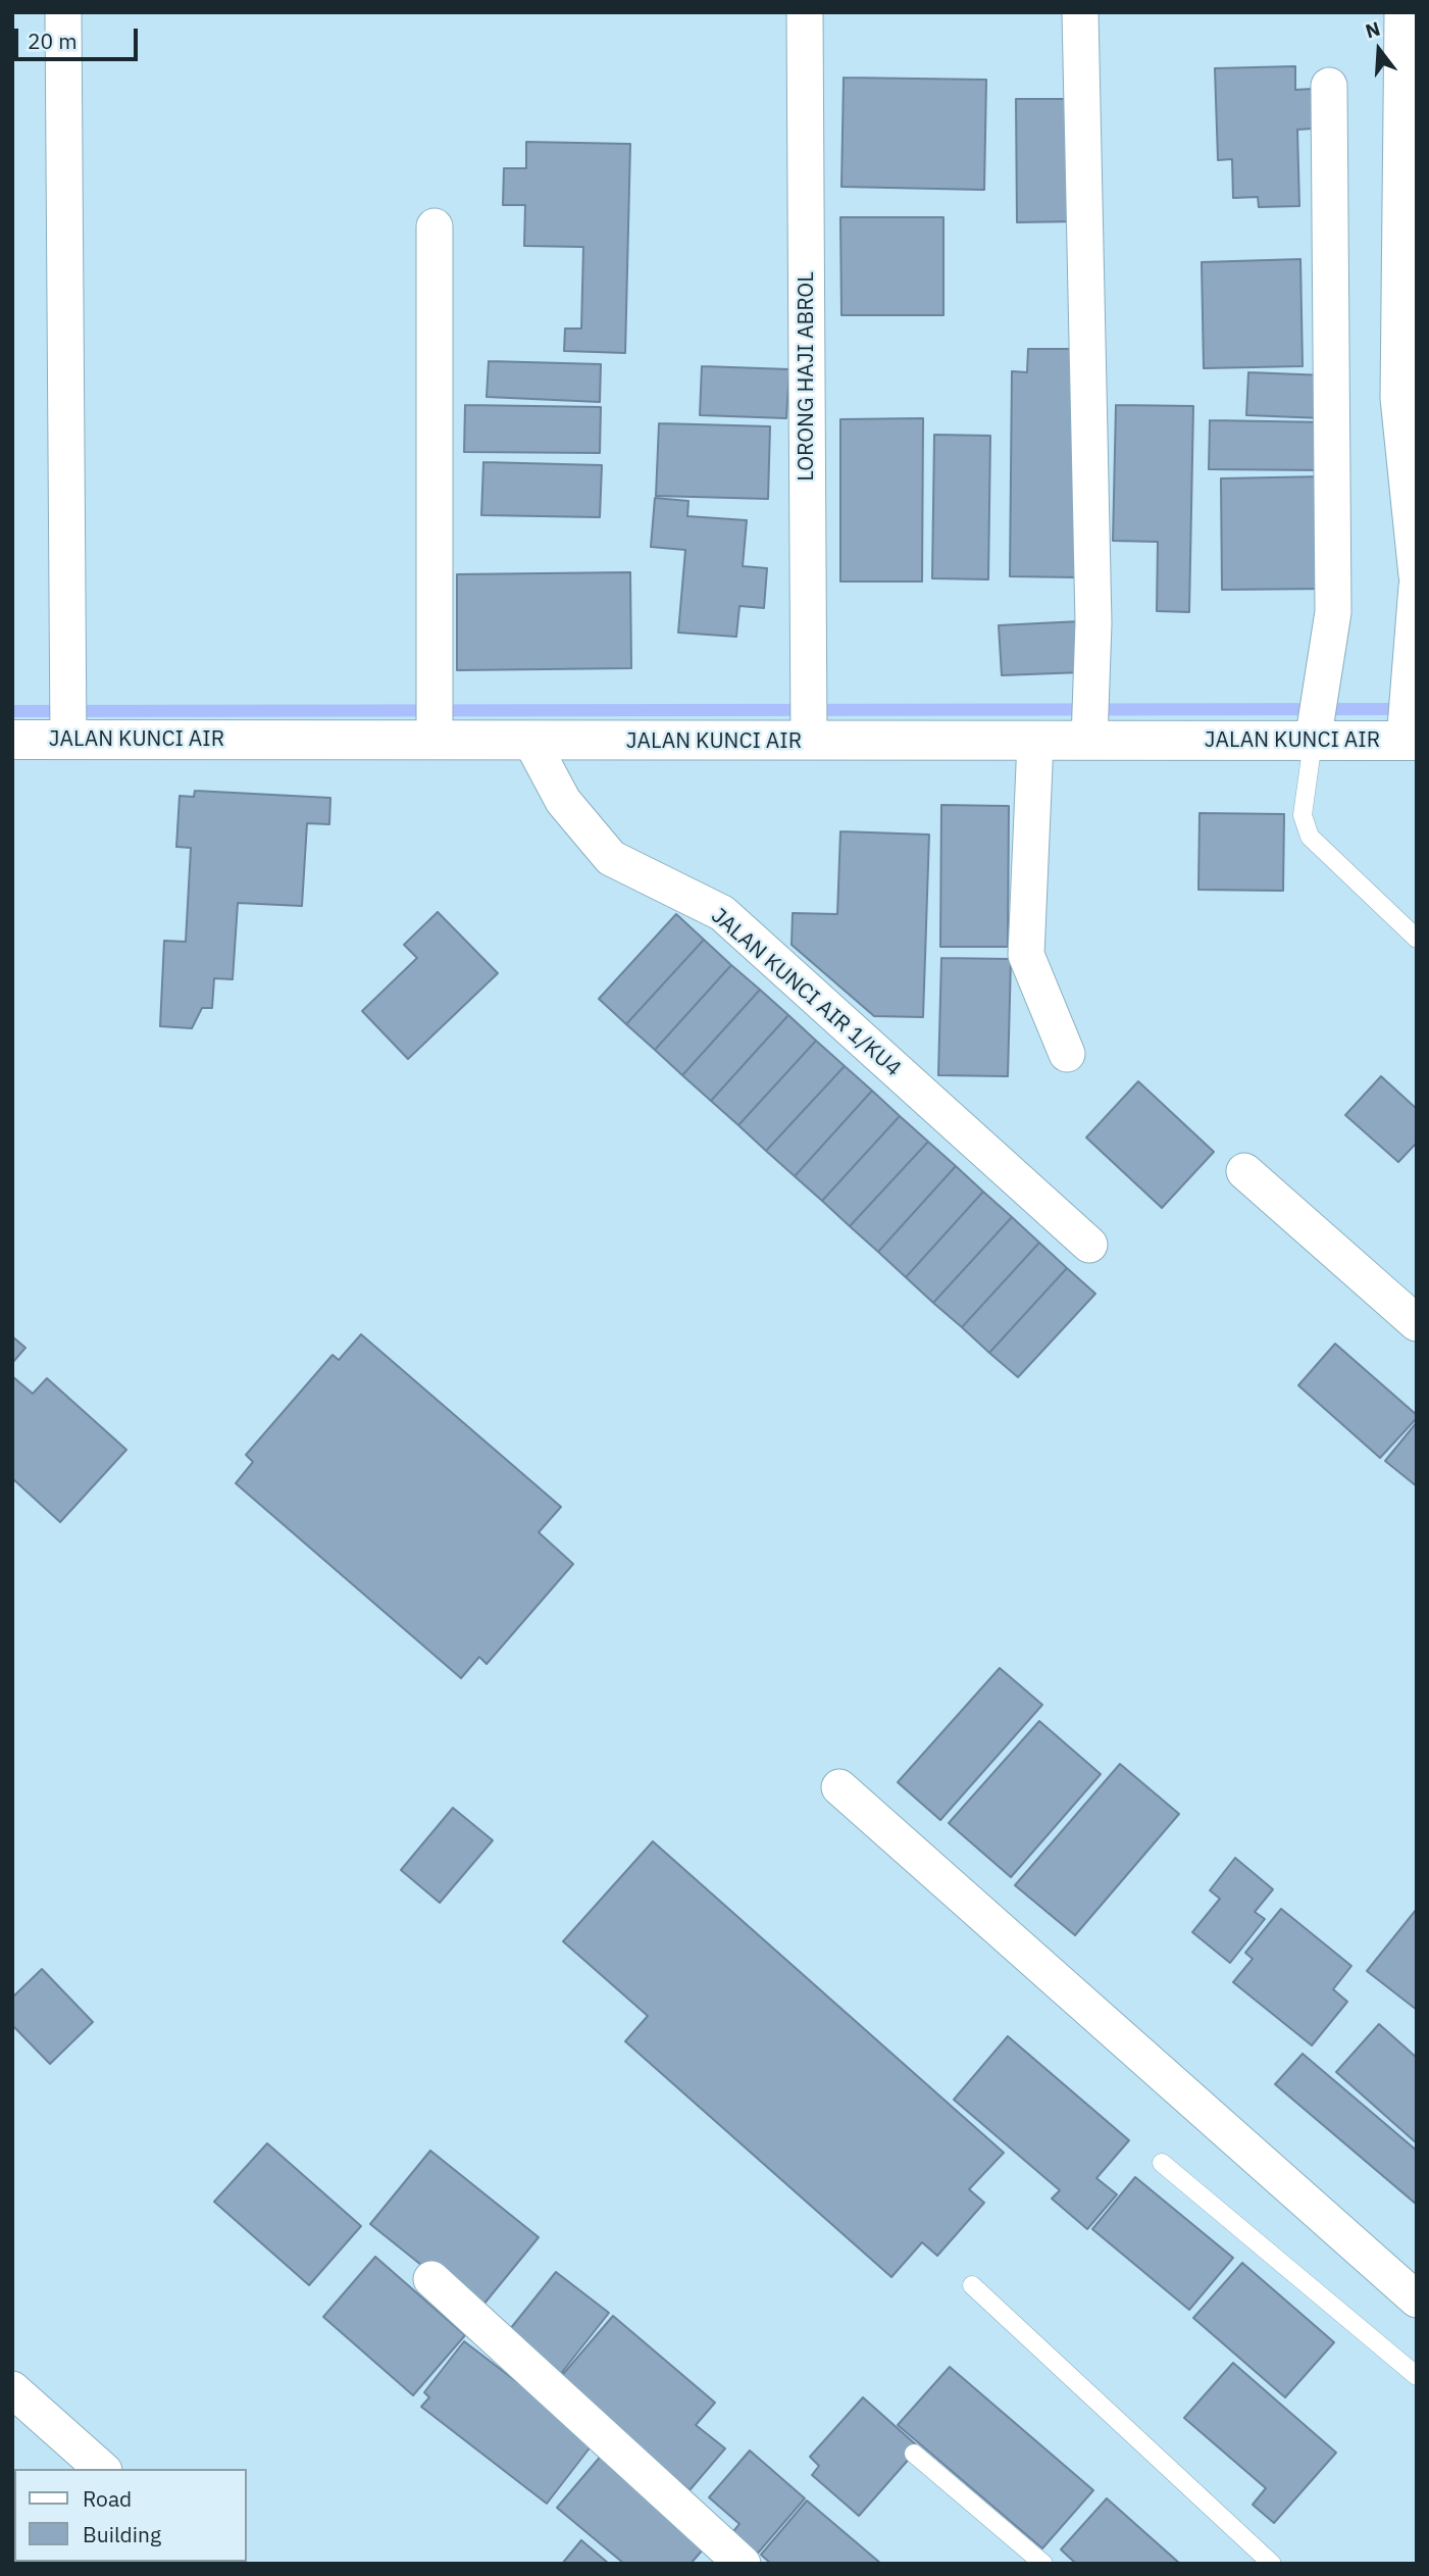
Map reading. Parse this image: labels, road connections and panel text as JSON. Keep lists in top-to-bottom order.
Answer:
{
  "streets": {
    "street": ["LORONG HAJI ABROL", "JALAN KUNCI AIR", "JALAN KUNCI AIR 1/KU4"]
  },
  "crossings": [
    ["LORONG HAJI ABROL", "JALAN KUNCI AIR"],
    ["JALAN KUNCI AIR", "JALAN KUNCI AIR 1/KU4"]
  ],
  "legend": ["Road", "Building"],
  "scale_bar": "20 m",
  "north": "top"
}
